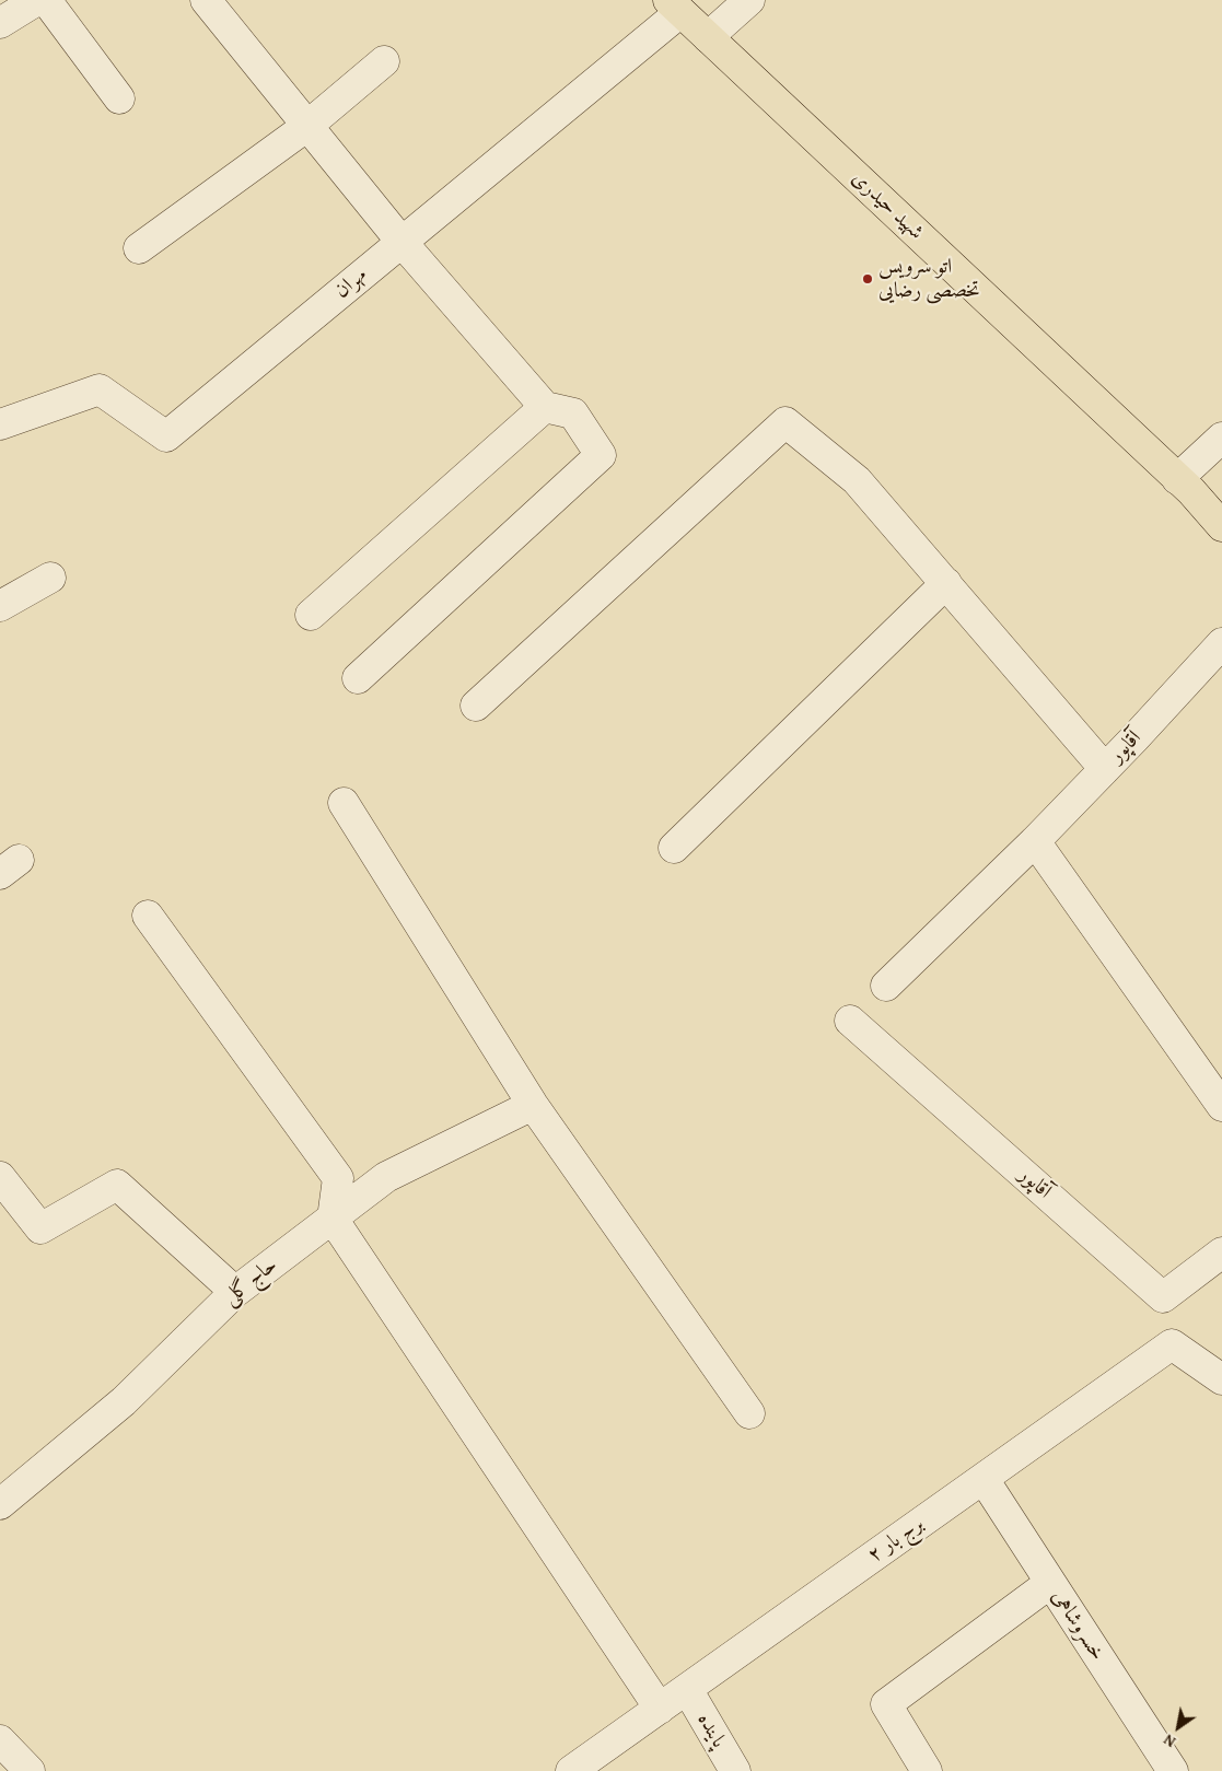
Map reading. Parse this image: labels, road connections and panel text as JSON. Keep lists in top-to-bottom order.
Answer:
{
  "streets": {
    "main road": ["شهید حیدری"],
    "street": [
      "مهران",
      "آقاپور",
      "حاج گلی",
      "برج بار ۲",
      "خسروشاهی",
      "پاینده"
    ]
  },
  "crossings": [
    ["شهید حیدری", "مهران"],
    ["برج بار ۲", "خسروشاهی"],
    ["برج بار ۲", "پاینده"]
  ],
  "places": ["اتو سرویس تخصصی رضایی"],
  "north": "bottom left"
}
